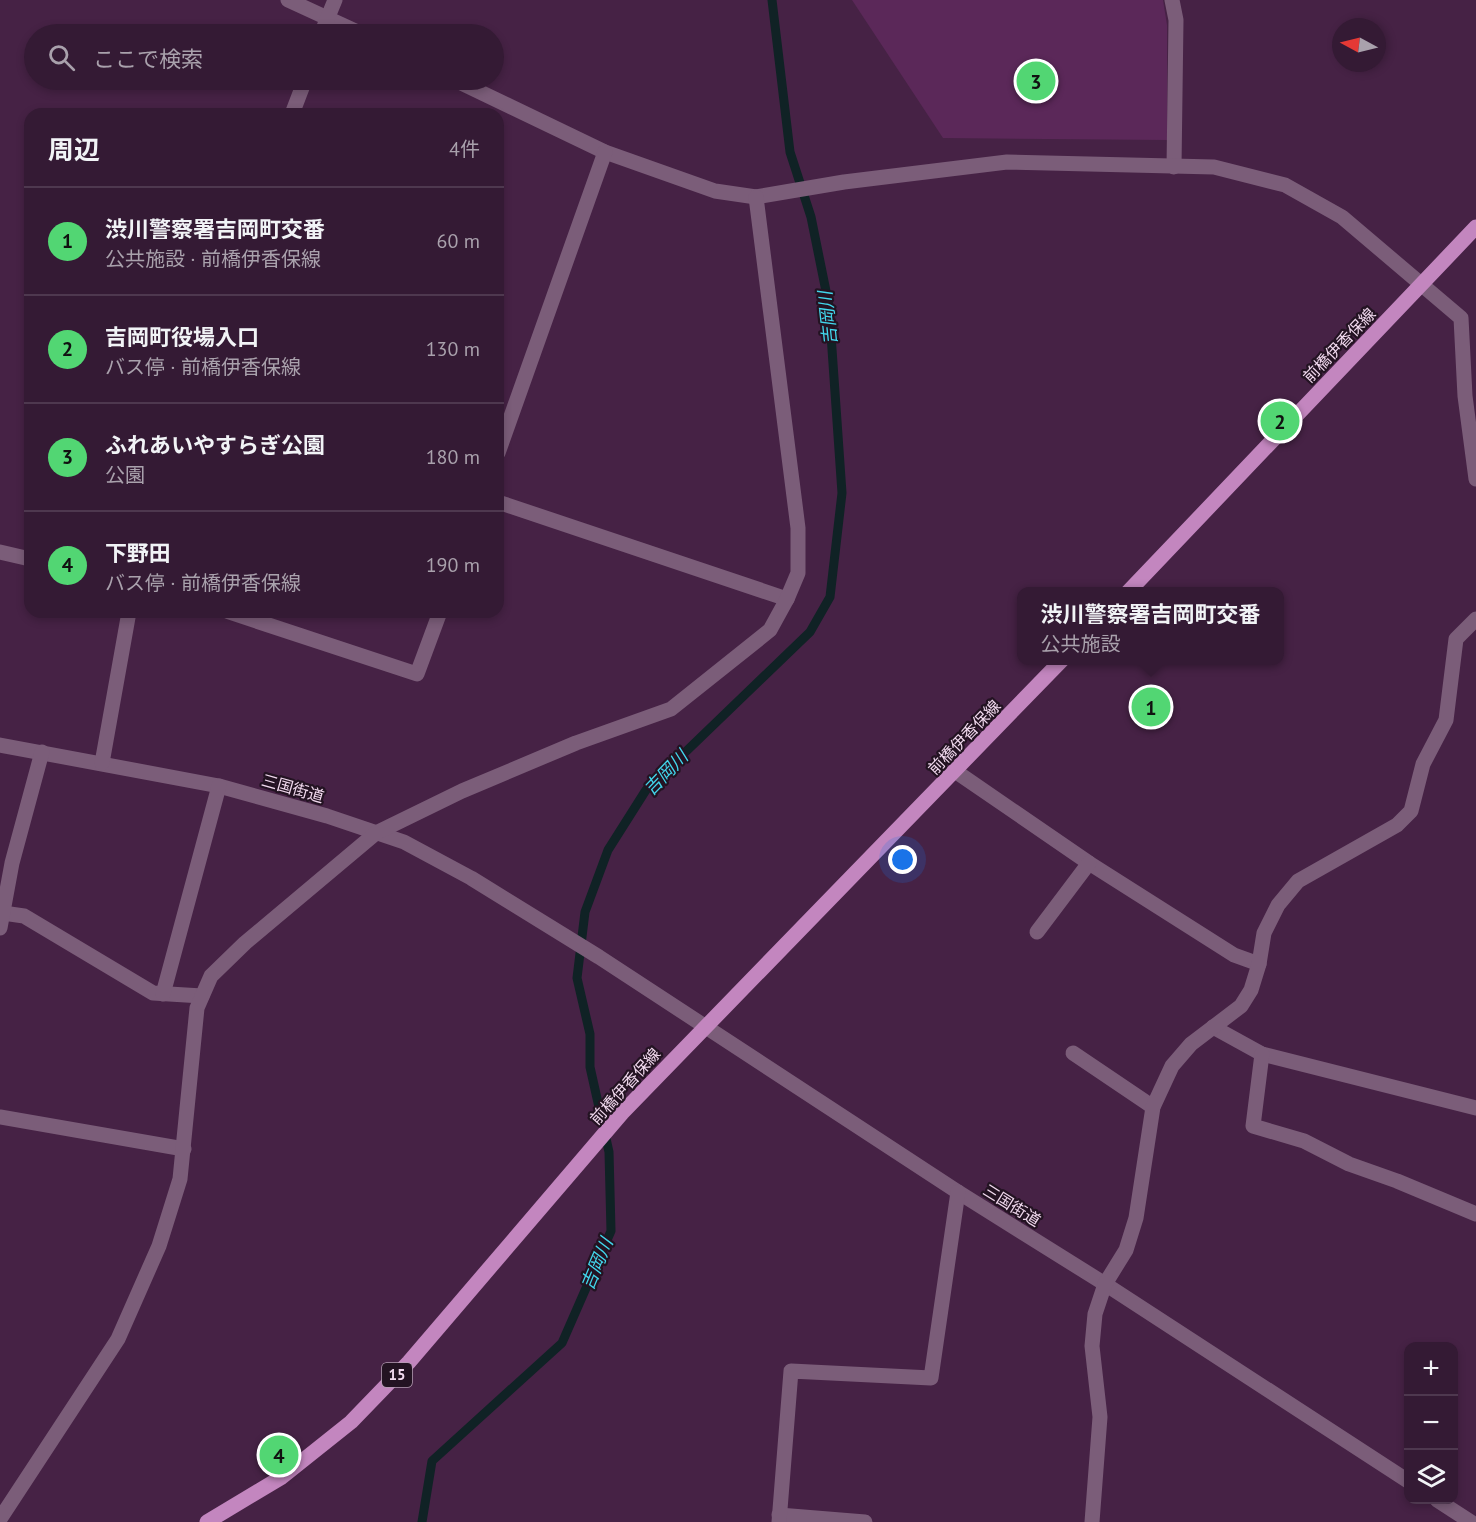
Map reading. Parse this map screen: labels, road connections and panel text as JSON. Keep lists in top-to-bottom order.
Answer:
{
  "streets": {
    "main road": ["前橋伊香保線", "15"],
    "street": ["三国街道"]
  },
  "crossings": [
    ["前橋伊香保線", "三国街道"]
  ],
  "water": ["吉岡川"],
  "north": "left",
  "page": {
    "search": "ここで検索",
    "pins": [
      "3",
      "2",
      "1",
      "4"
    ],
    "heading": ["周辺", "4件"],
    "list": [
      {
        "mark": "1",
        "name": "渋川警察署吉岡町交番",
        "note": "公共施設 · 前橋伊香保線",
        "value": "60 m"
      },
      {
        "mark": "2",
        "name": "吉岡町役場入口",
        "note": "バス停 · 前橋伊香保線",
        "value": "130 m"
      },
      {
        "mark": "3",
        "name": "ふれあいやすらぎ公園",
        "note": "公園",
        "value": "180 m"
      },
      {
        "mark": "4",
        "name": "下野田",
        "note": "バス停 · 前橋伊香保線",
        "value": "190 m"
      }
    ],
    "popup": ["渋川警察署吉岡町交番", "公共施設"],
    "map_buttons": ["+", "−"]
  }
}
